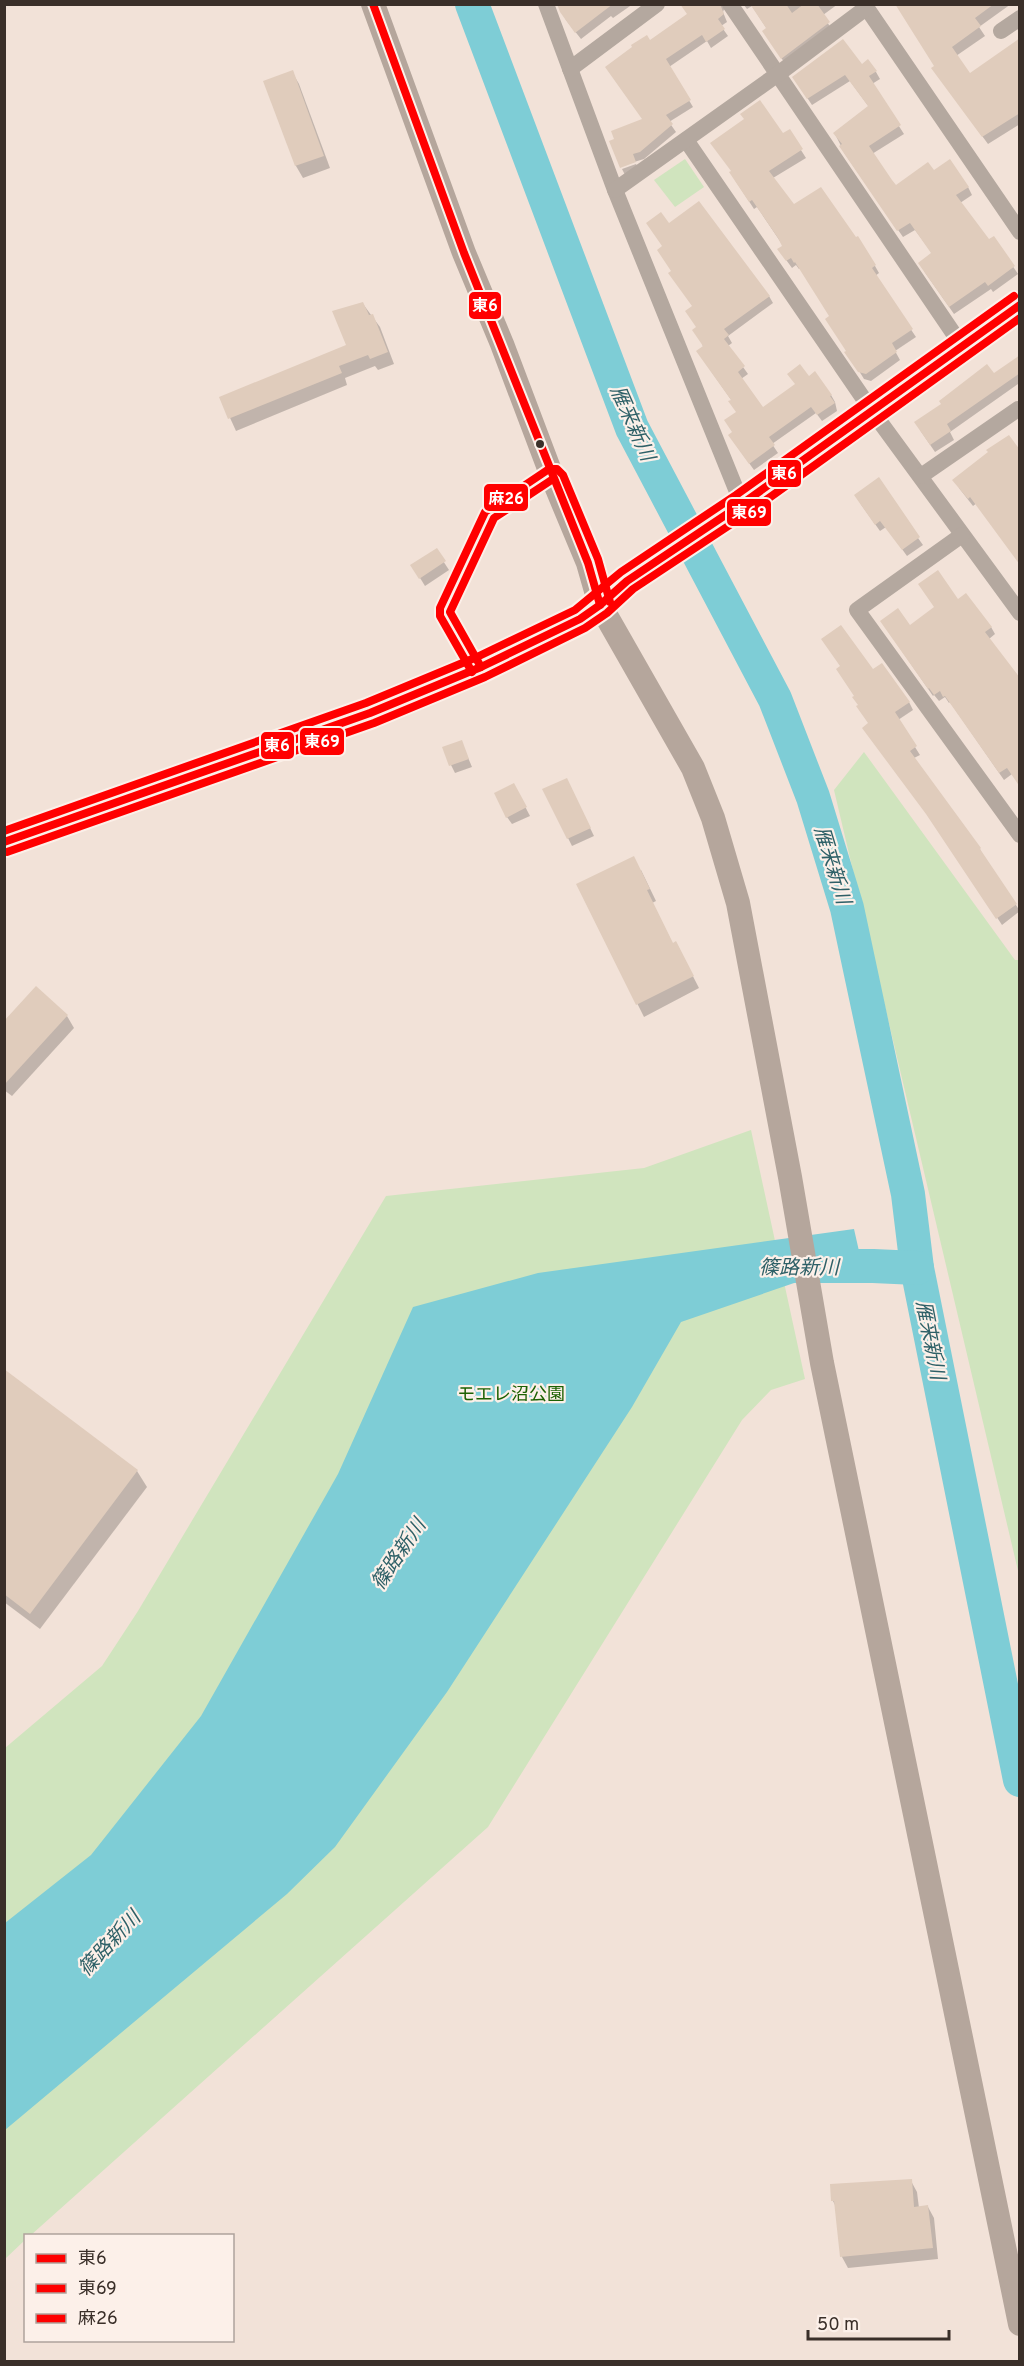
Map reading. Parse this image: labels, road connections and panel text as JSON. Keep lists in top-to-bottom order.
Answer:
{
  "water": ["雁来新川", "篠路新川"],
  "parks": ["モエレ沼公園"],
  "lines": ["transit line 東6", "transit line 麻26", "transit line 東69"],
  "legend": ["東6", "東69", "麻26"],
  "scale_bar": "50 m"
}
